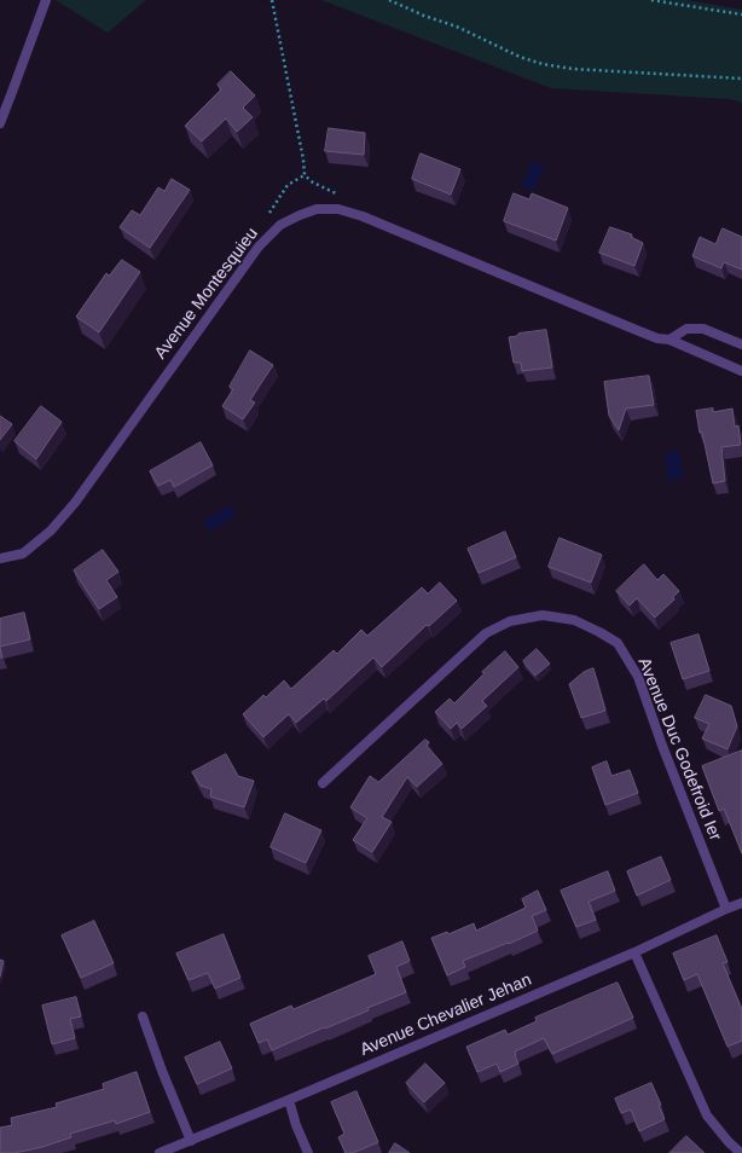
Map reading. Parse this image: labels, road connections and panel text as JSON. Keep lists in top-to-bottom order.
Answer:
{
  "streets": {
    "street": ["Avenue Montesquieu", "Avenue Duc Godefroid Ier", "Avenue Chevalier Jehan"]
  },
  "crossings": [
    ["Avenue Duc Godefroid Ier", "Avenue Chevalier Jehan"]
  ]
}
